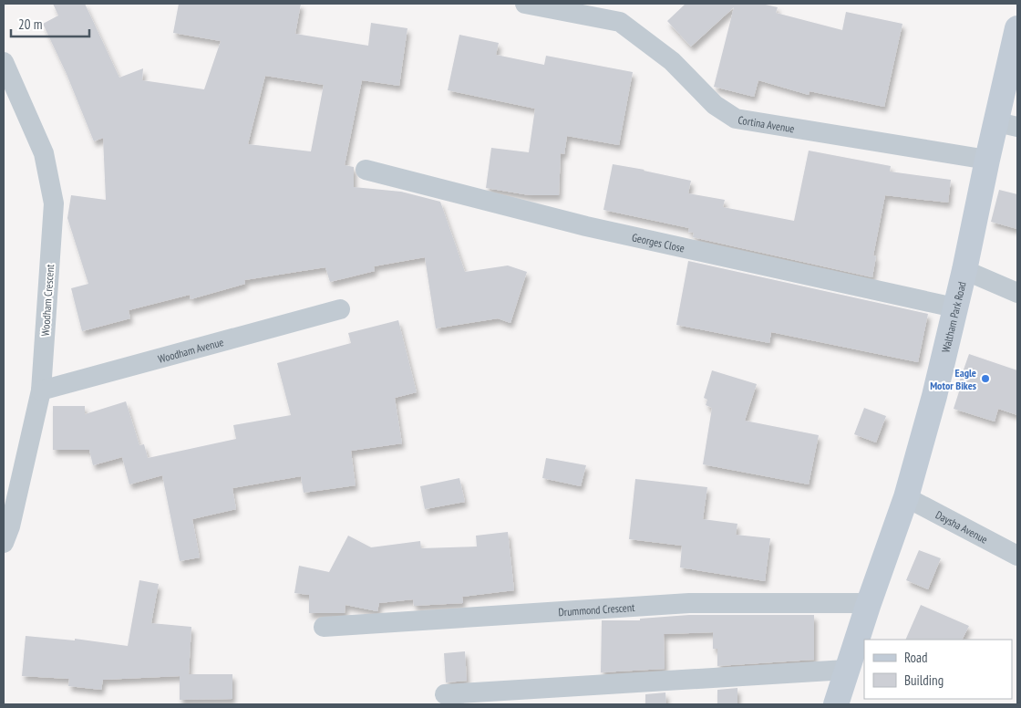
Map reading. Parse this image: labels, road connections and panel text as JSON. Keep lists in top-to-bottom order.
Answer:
{
  "streets": {
    "main road": ["Waltham Park Road"],
    "street": [
      "Cortina Avenue",
      "Georges Close",
      "Woodham Crescent",
      "Woodham Avenue",
      "Daysha Avenue",
      "Drummond Crescent"
    ]
  },
  "crossings": [
    ["Cortina Avenue", "Waltham Park Road"],
    ["Georges Close", "Waltham Park Road"],
    ["Woodham Crescent", "Woodham Avenue"],
    ["Waltham Park Road", "Daysha Avenue"],
    ["Waltham Park Road", "Drummond Crescent"]
  ],
  "places": ["Eagle Motor Bikes"],
  "legend": ["Road", "Building"],
  "scale_bar": "20 m"
}
